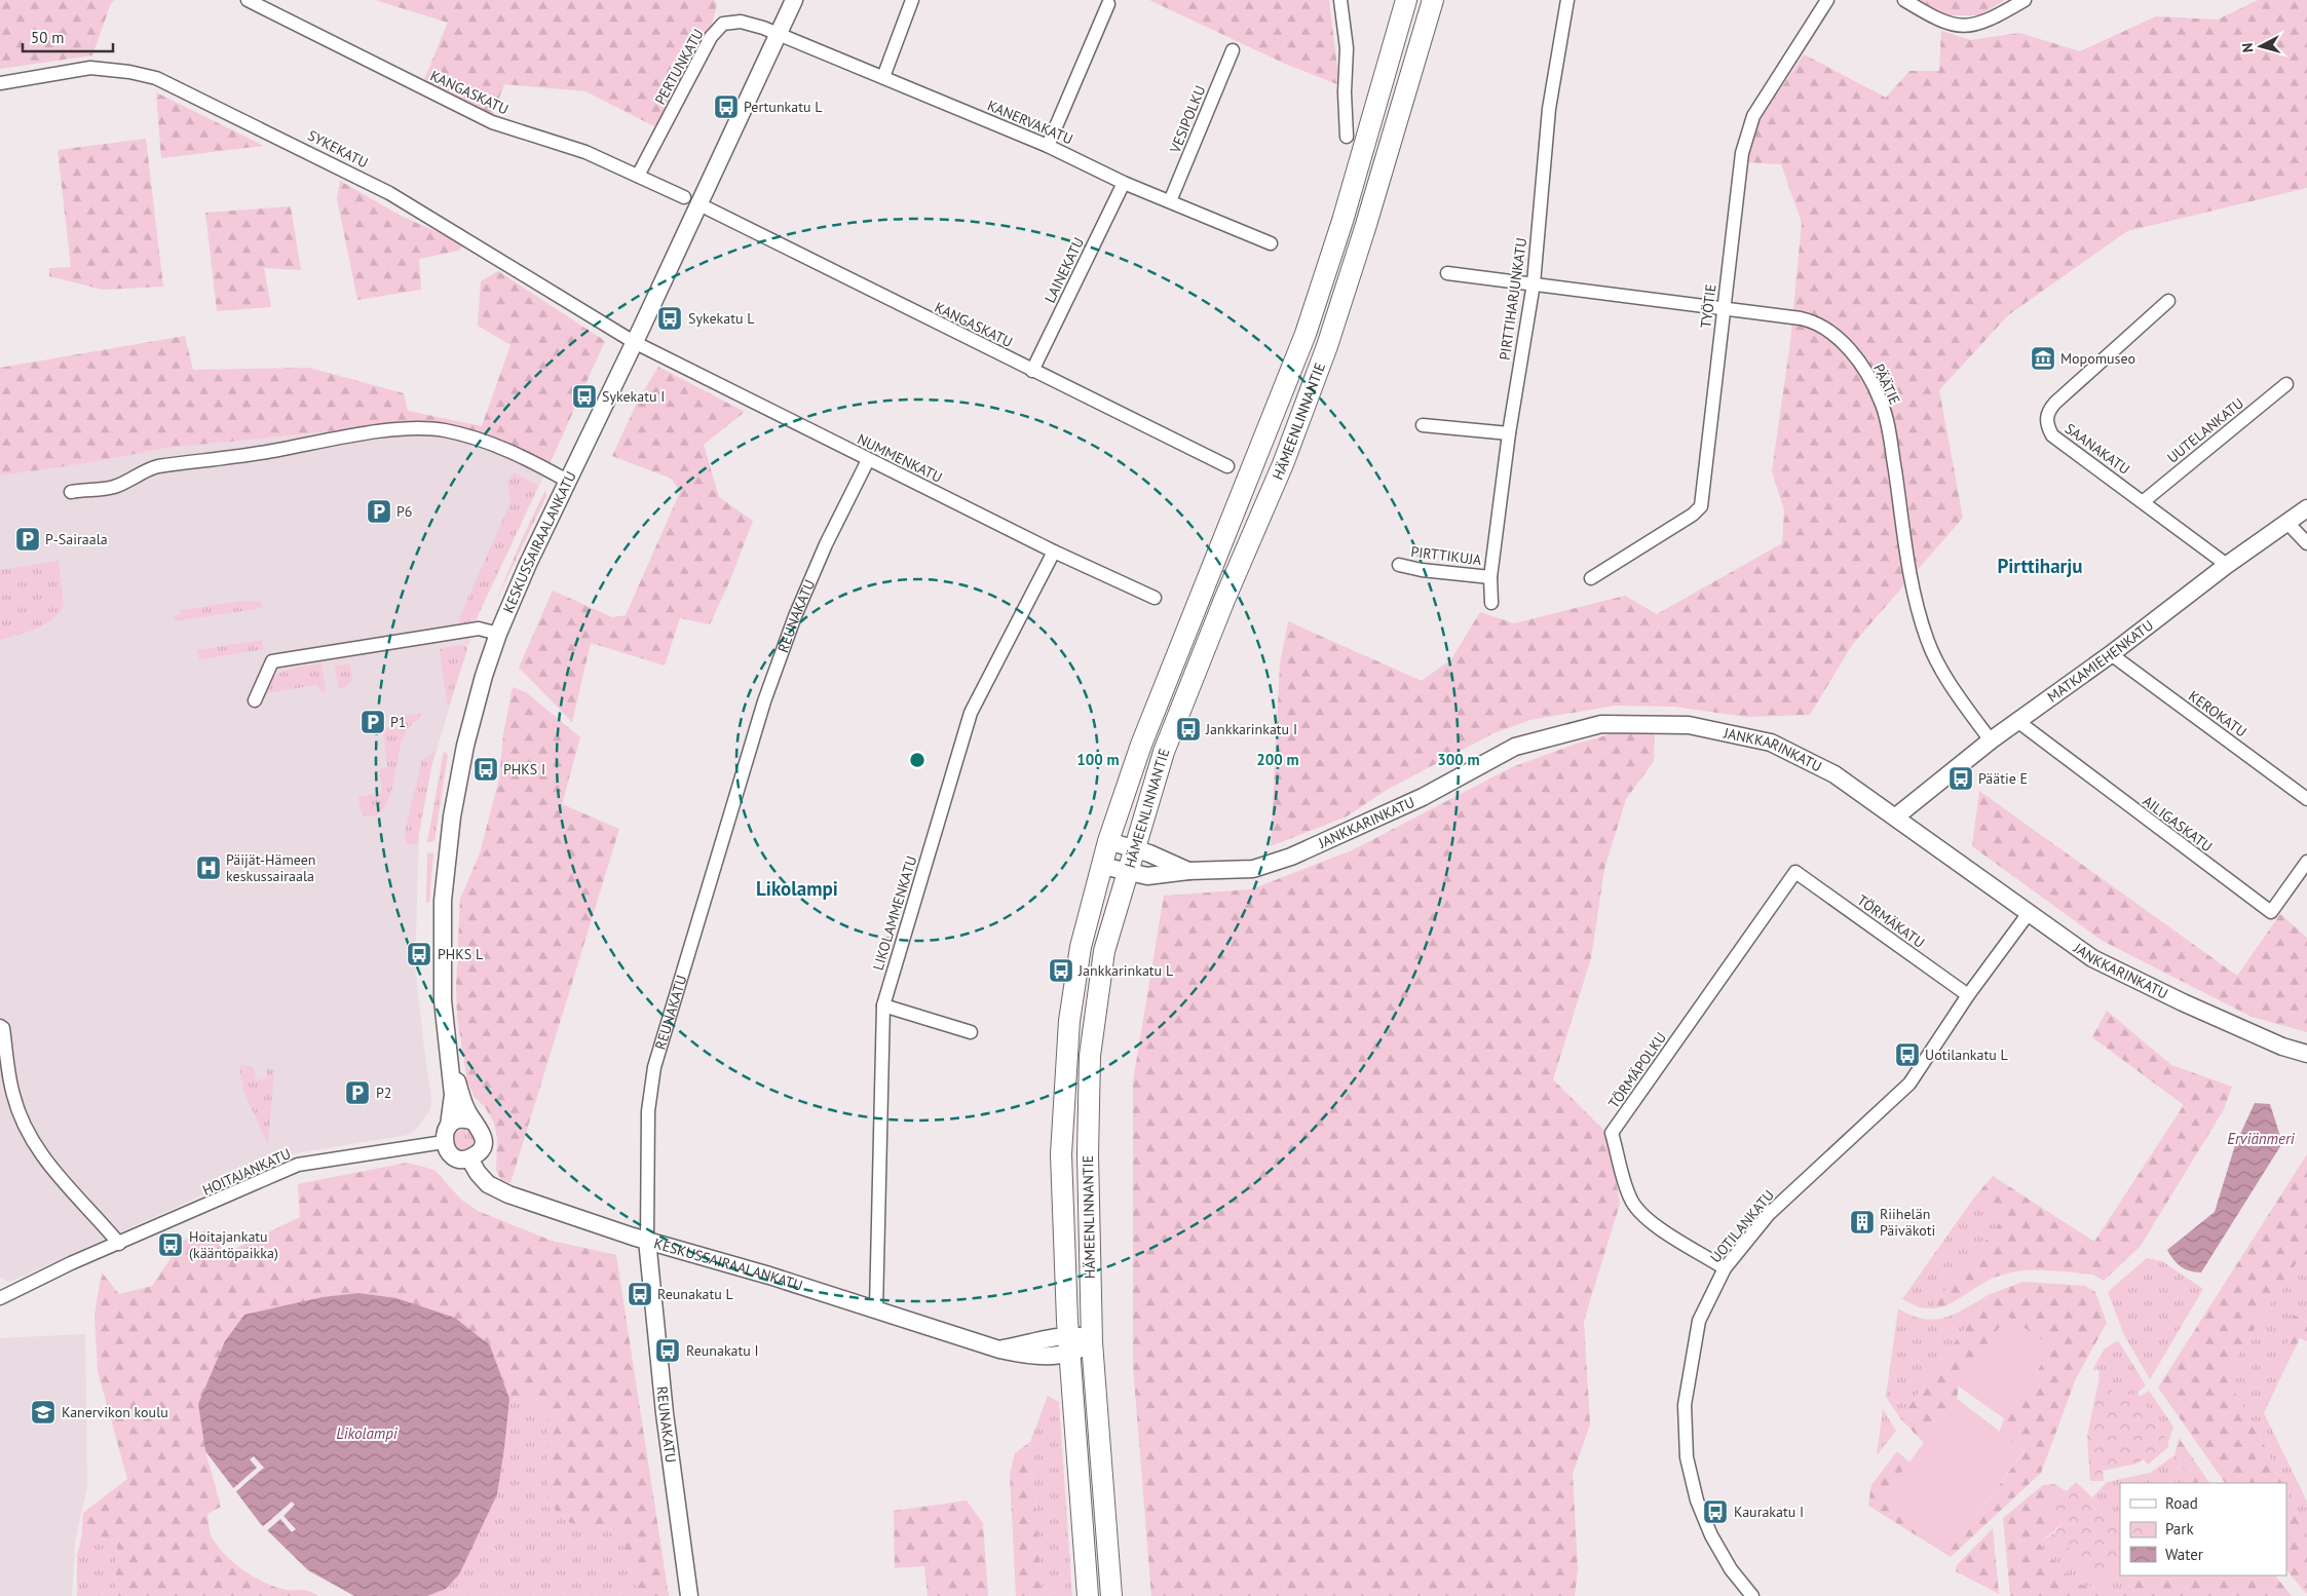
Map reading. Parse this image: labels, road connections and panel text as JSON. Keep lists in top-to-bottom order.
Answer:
{
  "streets": {
    "main road": ["HÄMEENLINNANTIE"],
    "street": [
      "PERTUNKATU",
      "KANGASKATU",
      "VESIPOLKU",
      "KANERVAKATU",
      "SYKEKATU",
      "LAINEKATU",
      "PIRTTIHARJUNKATU",
      "TYÖTIE",
      "PÄÄTIE",
      "UUTELANKATU",
      "SAANAKATU",
      "NUMMENKATU",
      "KESKUSSAIRAALANKATU",
      "PIRTTIKUJA",
      "REUNAKATU",
      "MATKAMIEHENKATU",
      "KEROKATU",
      "JANKKARINKATU",
      "AILIGASKATU",
      "LIKOLAMMENKATU",
      "TÖRMÄKATU",
      "TÖRMÄPOLKU",
      "HOITAJANKATU",
      "UOTILANKATU"
    ]
  },
  "crossings": [
    ["PERTUNKATU", "KANGASKATU"],
    ["PERTUNKATU", "KANERVAKATU"],
    ["PERTUNKATU", "KESKUSSAIRAALANKATU"],
    ["KANGASKATU", "LAINEKATU"],
    ["VESIPOLKU", "KANERVAKATU"],
    ["KANERVAKATU", "LAINEKATU"],
    ["KANERVAKATU", "KESKUSSAIRAALANKATU"],
    ["SYKEKATU", "NUMMENKATU"],
    ["SYKEKATU", "KESKUSSAIRAALANKATU"],
    ["PIRTTIHARJUNKATU", "PÄÄTIE"],
    ["PIRTTIHARJUNKATU", "PIRTTIKUJA"],
    ["TYÖTIE", "PÄÄTIE"],
    ["PÄÄTIE", "MATKAMIEHENKATU"],
    ["HÄMEENLINNANTIE", "KESKUSSAIRAALANKATU"],
    ["HÄMEENLINNANTIE", "JANKKARINKATU"],
    ["UUTELANKATU", "SAANAKATU"],
    ["SAANAKATU", "MATKAMIEHENKATU"],
    ["NUMMENKATU", "KESKUSSAIRAALANKATU"],
    ["NUMMENKATU", "REUNAKATU"],
    ["NUMMENKATU", "LIKOLAMMENKATU"],
    ["KESKUSSAIRAALANKATU", "REUNAKATU"],
    ["KESKUSSAIRAALANKATU", "LIKOLAMMENKATU"],
    ["KESKUSSAIRAALANKATU", "HOITAJANKATU"],
    ["MATKAMIEHENKATU", "KEROKATU"],
    ["MATKAMIEHENKATU", "JANKKARINKATU"],
    ["MATKAMIEHENKATU", "AILIGASKATU"],
    ["JANKKARINKATU", "UOTILANKATU"],
    ["TÖRMÄKATU", "TÖRMÄPOLKU"],
    ["TÖRMÄKATU", "UOTILANKATU"],
    ["TÖRMÄPOLKU", "UOTILANKATU"]
  ],
  "districts": ["Pirttiharju", "Likolampi"],
  "water": ["Erviänmeri", "Likolampi"],
  "places": {
    "bus stop": [
      "Pertunkatu L",
      "Sykekatu L",
      "Sykekatu I",
      "Jankkarinkatu I",
      "PHKS I",
      "Päätie E",
      "PHKS L",
      "Jankkarinkatu L",
      "Uotilankatu L",
      "Hoitajankatu (kääntöpaikka)",
      "Reunakatu L",
      "Reunakatu I",
      "Kaurakatu I"
    ],
    "museum": ["Mopomuseo"],
    "parking": [
      "P6",
      "P-Sairaala",
      "P1",
      "P2"
    ],
    "hospital": ["Päijät-Hämeen keskussairaala"],
    "building": ["Riihelän Päiväkoti"],
    "school or university": ["Kanervikon koulu"]
  },
  "legend": ["Road", "Park", "Water"],
  "scale_bar": "50 m",
  "north": "left",
  "rings": ["100 m", "200 m", "300 m"]
}
